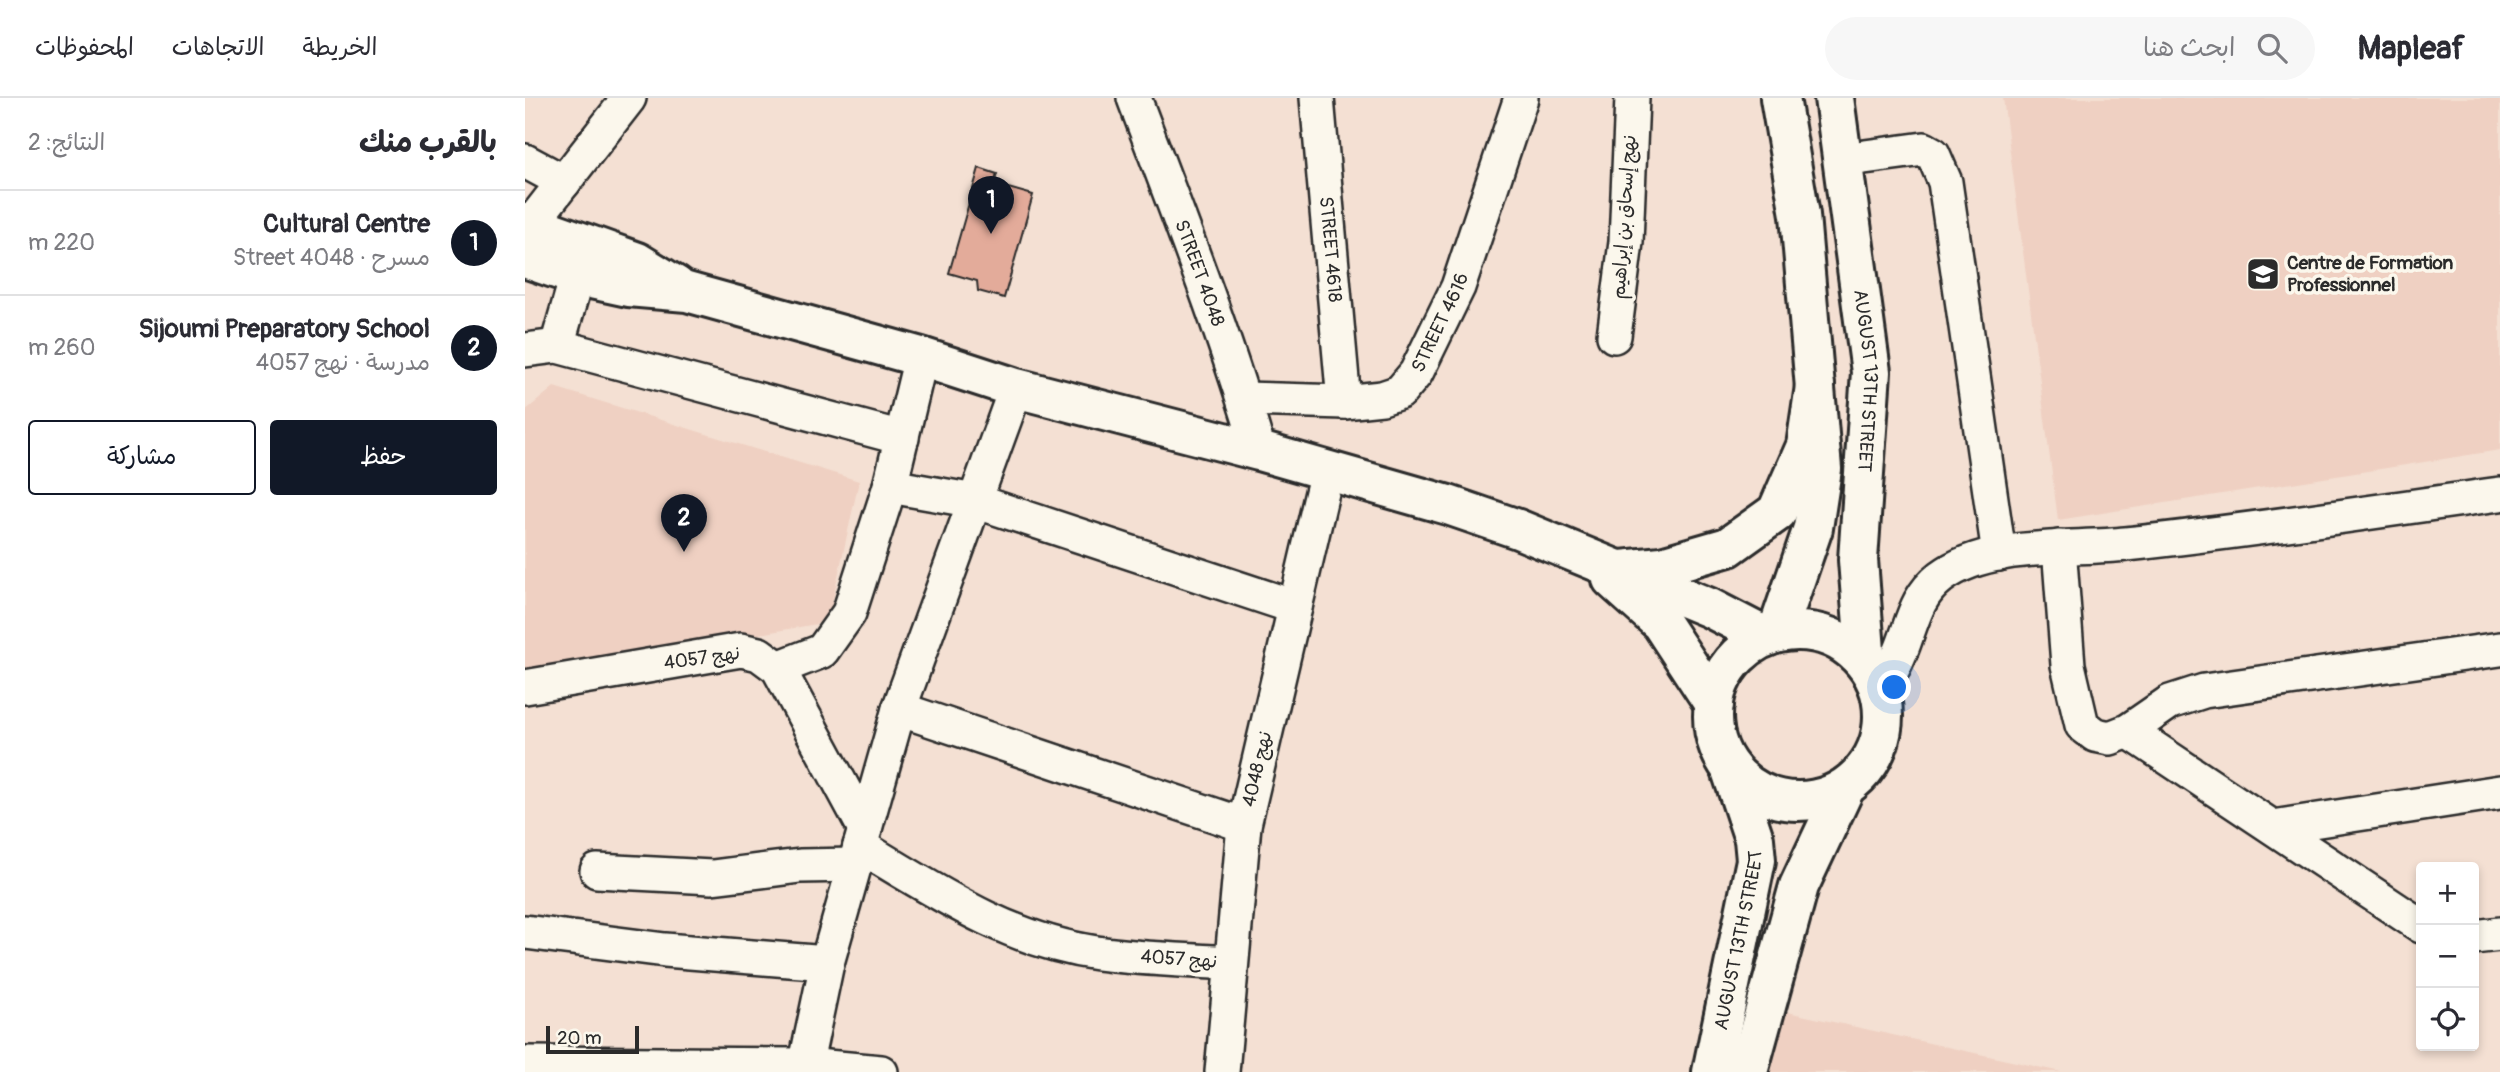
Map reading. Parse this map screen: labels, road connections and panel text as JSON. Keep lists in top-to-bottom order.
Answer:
{
  "streets": {
    "main road": ["AUGUST 13TH STREET"],
    "street": [
      "نهج إسحاق بن إبراهيم",
      "STREET 4618",
      "STREET 4048",
      "STREET 4616",
      "نهج 4057",
      "نهج 4048"
    ]
  },
  "crossings": [
    ["STREET 4618", "STREET 4616"],
    ["STREET 4048", "STREET 4616"],
    ["نهج 4057", "نهج 4048"]
  ],
  "places": {
    "school or university": ["Centre de Formation Professionnel"]
  },
  "scale_bar": "20 m",
  "page": {
    "header": "Mapleaf",
    "search": "ابحث هنا",
    "nav": ["الخريطة", "الاتجاهات", "المحفوظات"],
    "heading": ["بالقرب منك", "النتائج: 2"],
    "pins": ["1", "2"],
    "list": [
      {
        "mark": "1",
        "name": "Cultural Centre",
        "note": "مسرح · Street 4048",
        "value": "220 m"
      },
      {
        "mark": "2",
        "name": "Sijoumi Preparatory School",
        "note": "مدرسة · نهج 4057",
        "value": "260 m"
      }
    ],
    "buttons": ["حفظ", "مشاركة"],
    "map_buttons": ["+", "−"],
    "scale": "20 m"
  }
}
